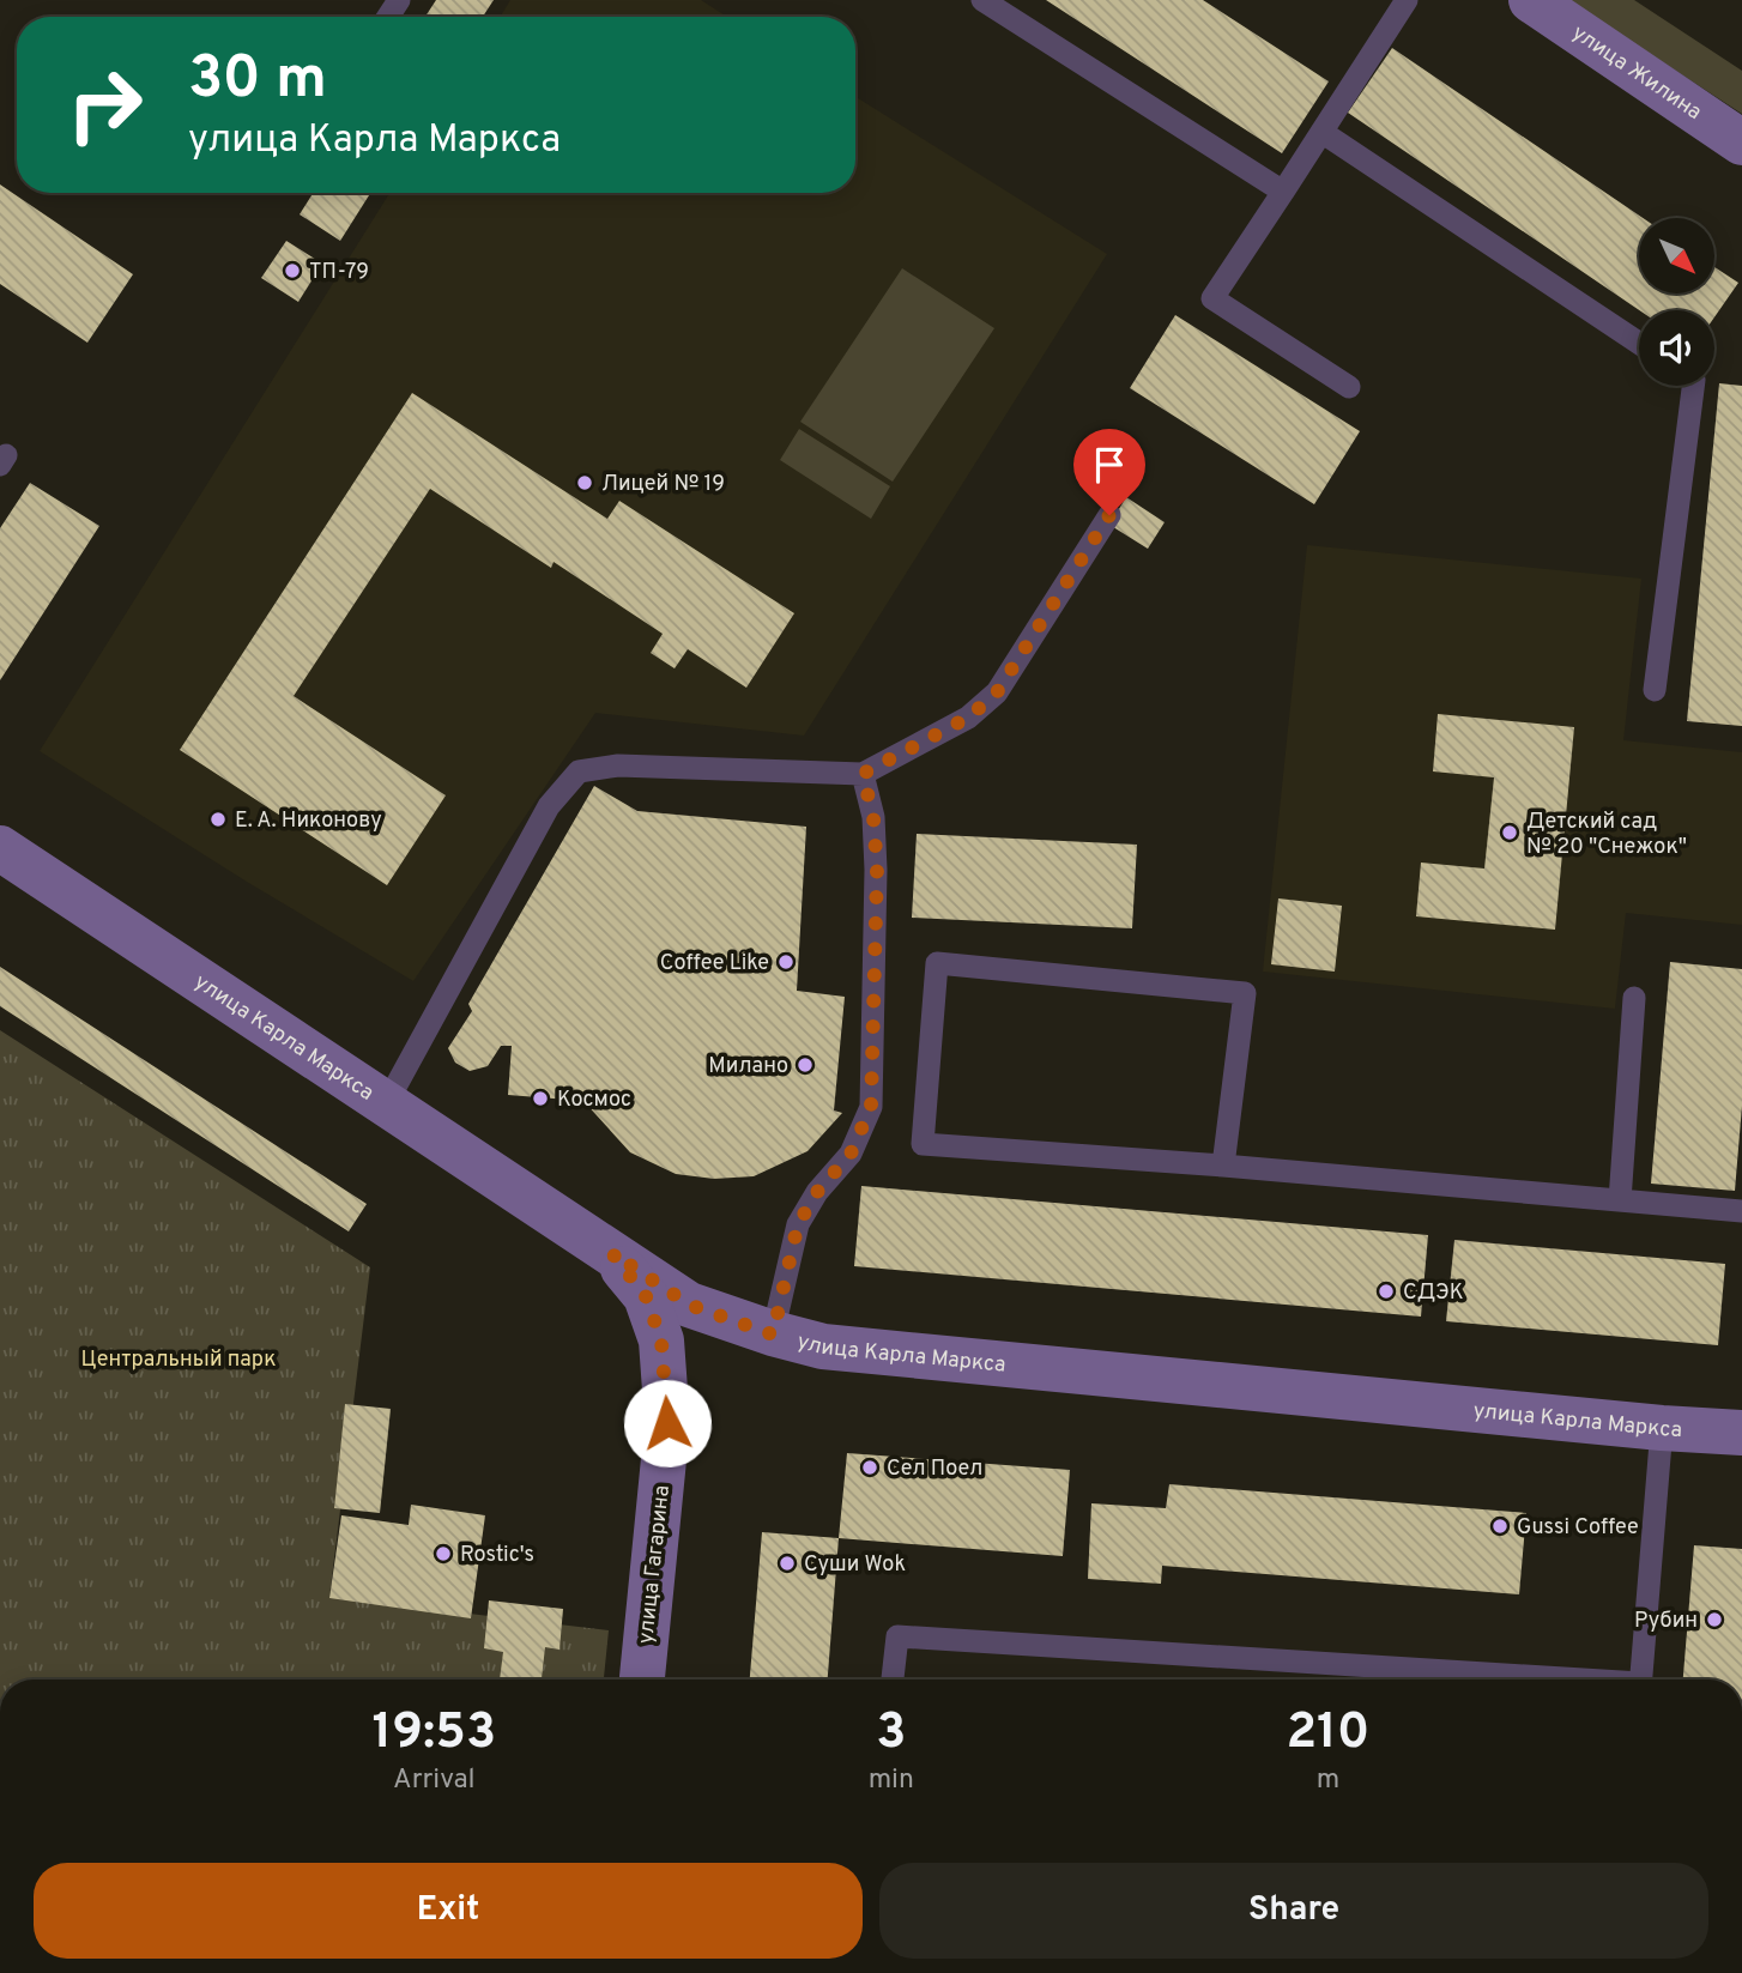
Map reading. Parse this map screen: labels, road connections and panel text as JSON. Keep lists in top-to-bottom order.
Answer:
{
  "streets": {
    "main road": ["улица Жилина", "улица Карла Маркса", "улица Гагарина"]
  },
  "crossings": [
    ["улица Карла Маркса", "улица Гагарина"]
  ],
  "parks": ["Центральный парк"],
  "places": [
    "ТП-79",
    "Лицей № 19",
    "Е. А. Никонову",
    "Детский сад № 20 \"Снежок\"",
    "Coffee Like",
    "Милано",
    "Космос",
    "СДЭК",
    "Сел Поел",
    "Gussi Coffee",
    "Rostic's",
    "Суши Wok",
    "Рубин"
  ],
  "north": "bottom right",
  "page": {
    "turn": ["30 m", "улица Карла Маркса"],
    "eta": [
      "19:53",
      "Arrival",
      "3",
      "min",
      "210",
      "m"
    ],
    "buttons": ["Exit", "Share"]
  }
}
